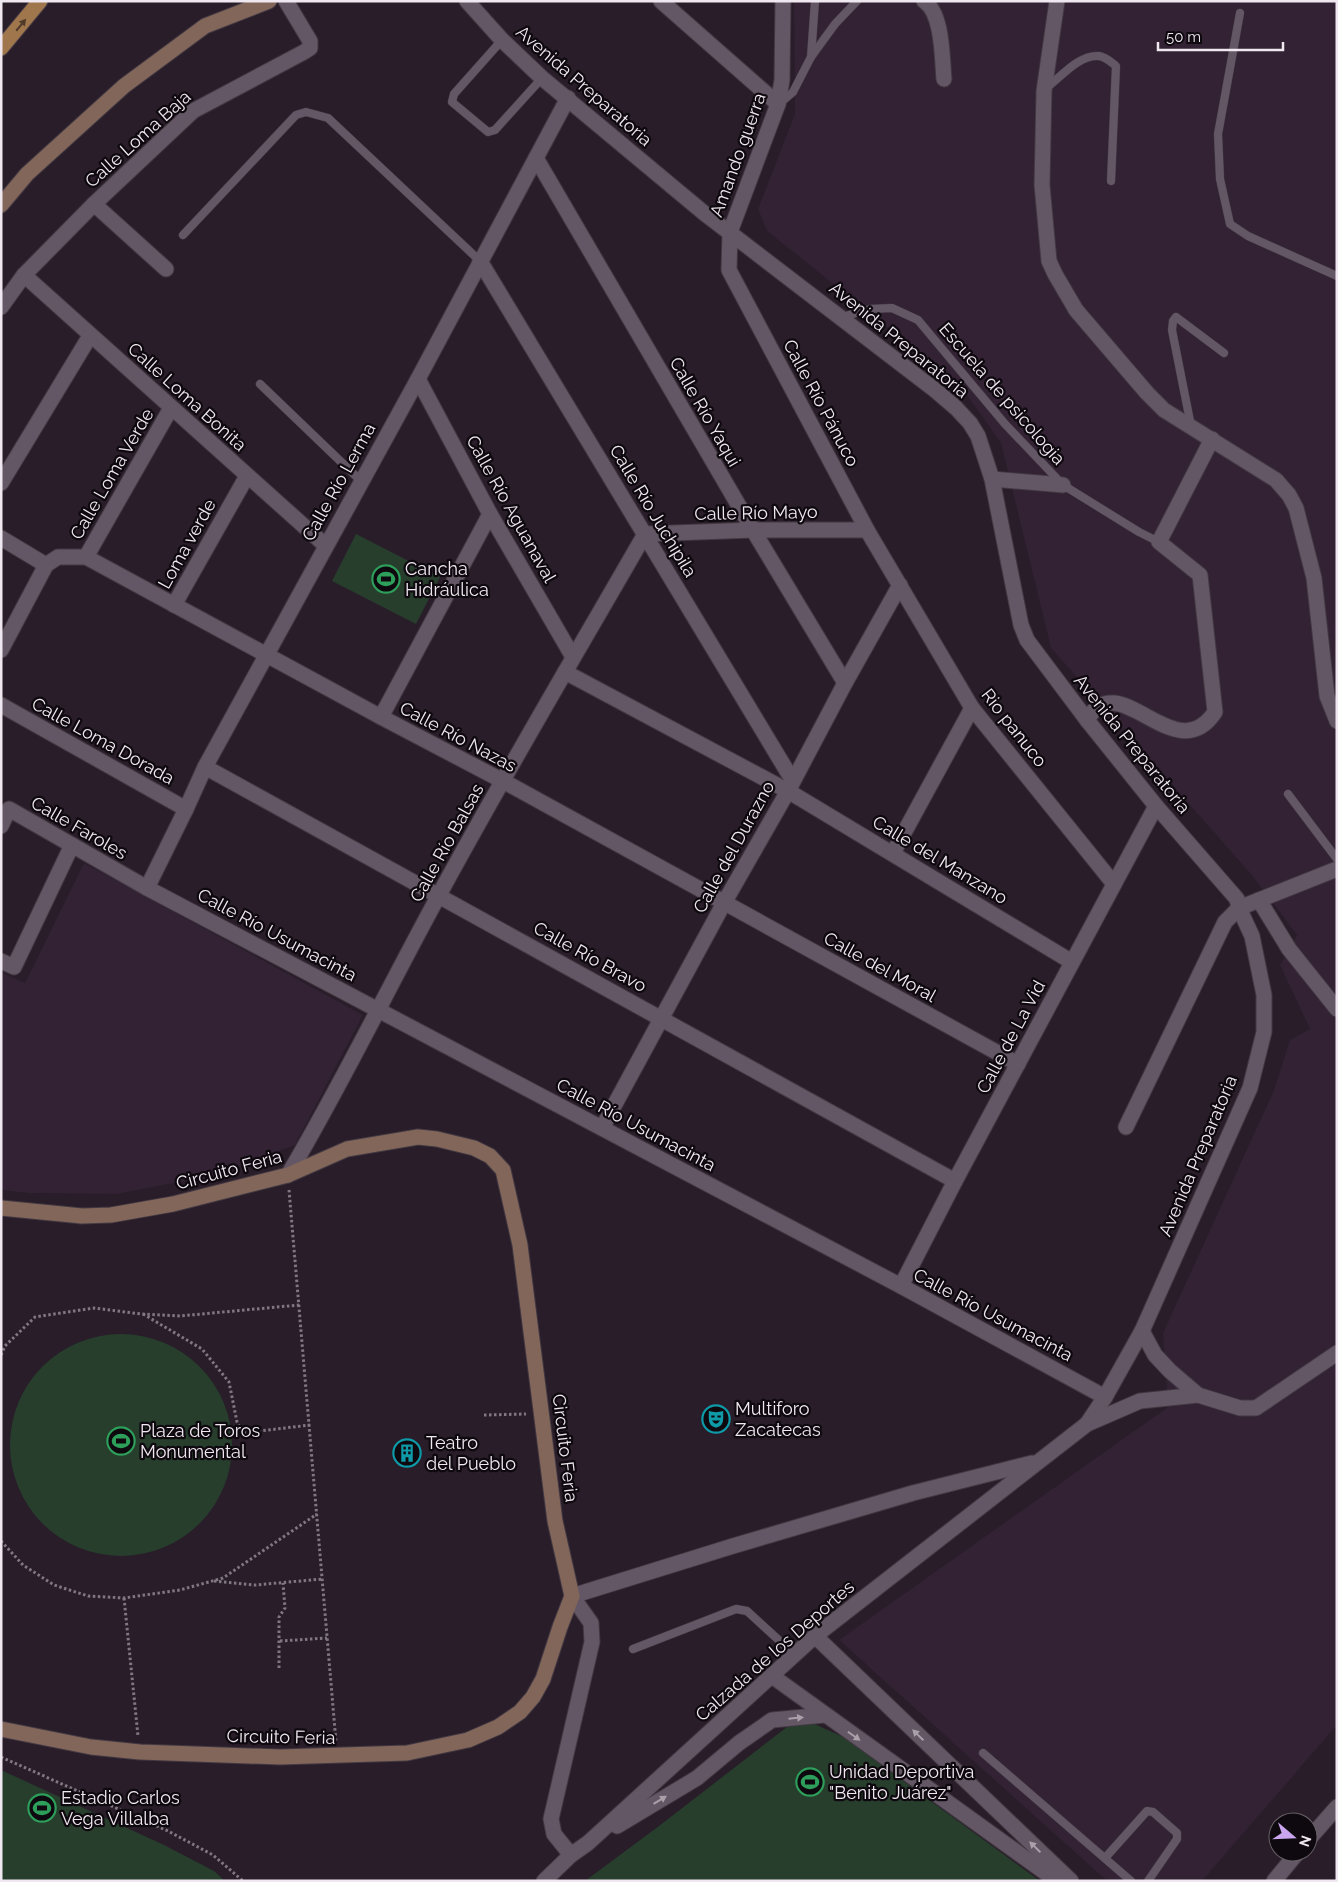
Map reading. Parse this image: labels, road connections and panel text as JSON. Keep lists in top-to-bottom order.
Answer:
{
  "streets": {
    "street": [
      "Avenida Preparatoria",
      "Calle Loma Baja",
      "Amando guerra",
      "Calle Loma Bonita",
      "Calle Río Pánuco",
      "Calle Río Yaqui",
      "Calle Loma Verde",
      "Calle Río Lerma",
      "Calle Río Aguanaval",
      "Calle Río Juchipila",
      "Calle Río Mayo",
      "Loma verde",
      "Rio panuco",
      "Calle Río Nazas",
      "Calle Loma Dorada",
      "Calle Faroles",
      "Calle Río Balsas",
      "Calle del Durazno",
      "Calle del Manzano",
      "Calle Río Usumacinta",
      "Calle Río Bravo",
      "Calle del Moral",
      "Calle de La Vid",
      "Circuito Feria",
      "Calzada de los Deportes"
    ],
    "lane": ["Escuela de psicologia"]
  },
  "crossings": [
    ["Avenida Preparatoria", "Amando guerra"],
    ["Avenida Preparatoria", "Escuela de psicologia"],
    ["Avenida Preparatoria", "Calle Río Pánuco"],
    ["Avenida Preparatoria", "Calle Río Lerma"],
    ["Avenida Preparatoria", "Calle Río Usumacinta"],
    ["Avenida Preparatoria", "Calle de La Vid"],
    ["Avenida Preparatoria", "Calzada de los Deportes"],
    ["Calle Loma Baja", "Calle Loma Bonita"],
    ["Amando guerra", "Calle Río Pánuco"],
    ["Calle Loma Bonita", "Calle Loma Verde"],
    ["Calle Loma Bonita", "Calle Río Lerma"],
    ["Calle Loma Bonita", "Loma verde"],
    ["Calle Río Pánuco", "Calle Río Mayo"],
    ["Calle Río Pánuco", "Rio panuco"],
    ["Calle Río Pánuco", "Calle del Durazno"],
    ["Calle Río Yaqui", "Calle Río Lerma"],
    ["Calle Río Yaqui", "Calle Río Mayo"],
    ["Calle Río Yaqui", "Calle del Durazno"],
    ["Calle Loma Verde", "Loma verde"],
    ["Calle Río Lerma", "Calle Río Aguanaval"],
    ["Calle Río Lerma", "Calle Río Juchipila"],
    ["Calle Río Lerma", "Calle Río Nazas"],
    ["Calle Río Lerma", "Calle Loma Dorada"],
    ["Calle Río Lerma", "Calle Faroles"],
    ["Calle Río Lerma", "Calle Río Usumacinta"],
    ["Calle Río Lerma", "Calle Río Bravo"],
    ["Calle Río Aguanaval", "Calle Río Balsas"],
    ["Calle Río Juchipila", "Calle Río Mayo"],
    ["Calle Río Juchipila", "Calle Río Balsas"],
    ["Calle Río Juchipila", "Calle del Durazno"],
    ["Calle Río Juchipila", "Calle del Manzano"],
    ["Calle Río Mayo", "Calle Río Balsas"],
    ["Loma verde", "Calle Río Nazas"],
    ["Rio panuco", "Calle del Durazno"],
    ["Rio panuco", "Calle de La Vid"],
    ["Calle Río Nazas", "Calle Río Balsas"],
    ["Calle Río Nazas", "Calle del Durazno"],
    ["Calle Río Nazas", "Calle del Moral"],
    ["Calle Faroles", "Calle Río Usumacinta"],
    ["Calle Río Balsas", "Calle Río Usumacinta"],
    ["Calle Río Balsas", "Calle Río Bravo"],
    ["Calle Río Balsas", "Circuito Feria"],
    ["Calle del Durazno", "Calle del Manzano"],
    ["Calle del Durazno", "Calle Río Usumacinta"],
    ["Calle del Durazno", "Calle Río Bravo"],
    ["Calle del Durazno", "Calle del Moral"],
    ["Calle del Manzano", "Calle de La Vid"],
    ["Calle Río Usumacinta", "Calle de La Vid"],
    ["Calle Río Bravo", "Calle de La Vid"],
    ["Calle del Moral", "Calle de La Vid"]
  ],
  "places": {
    "sports": [
      "Cancha Hidráulica",
      "Plaza de Toros Monumental",
      "Unidad Deportiva \"Benito Juárez\"",
      "Estadio Carlos Vega Villalba"
    ],
    "theatre": ["Multiforo Zacatecas"],
    "building": ["Teatro del Pueblo"]
  },
  "scale_bar": "50 m",
  "north": "right"
}
